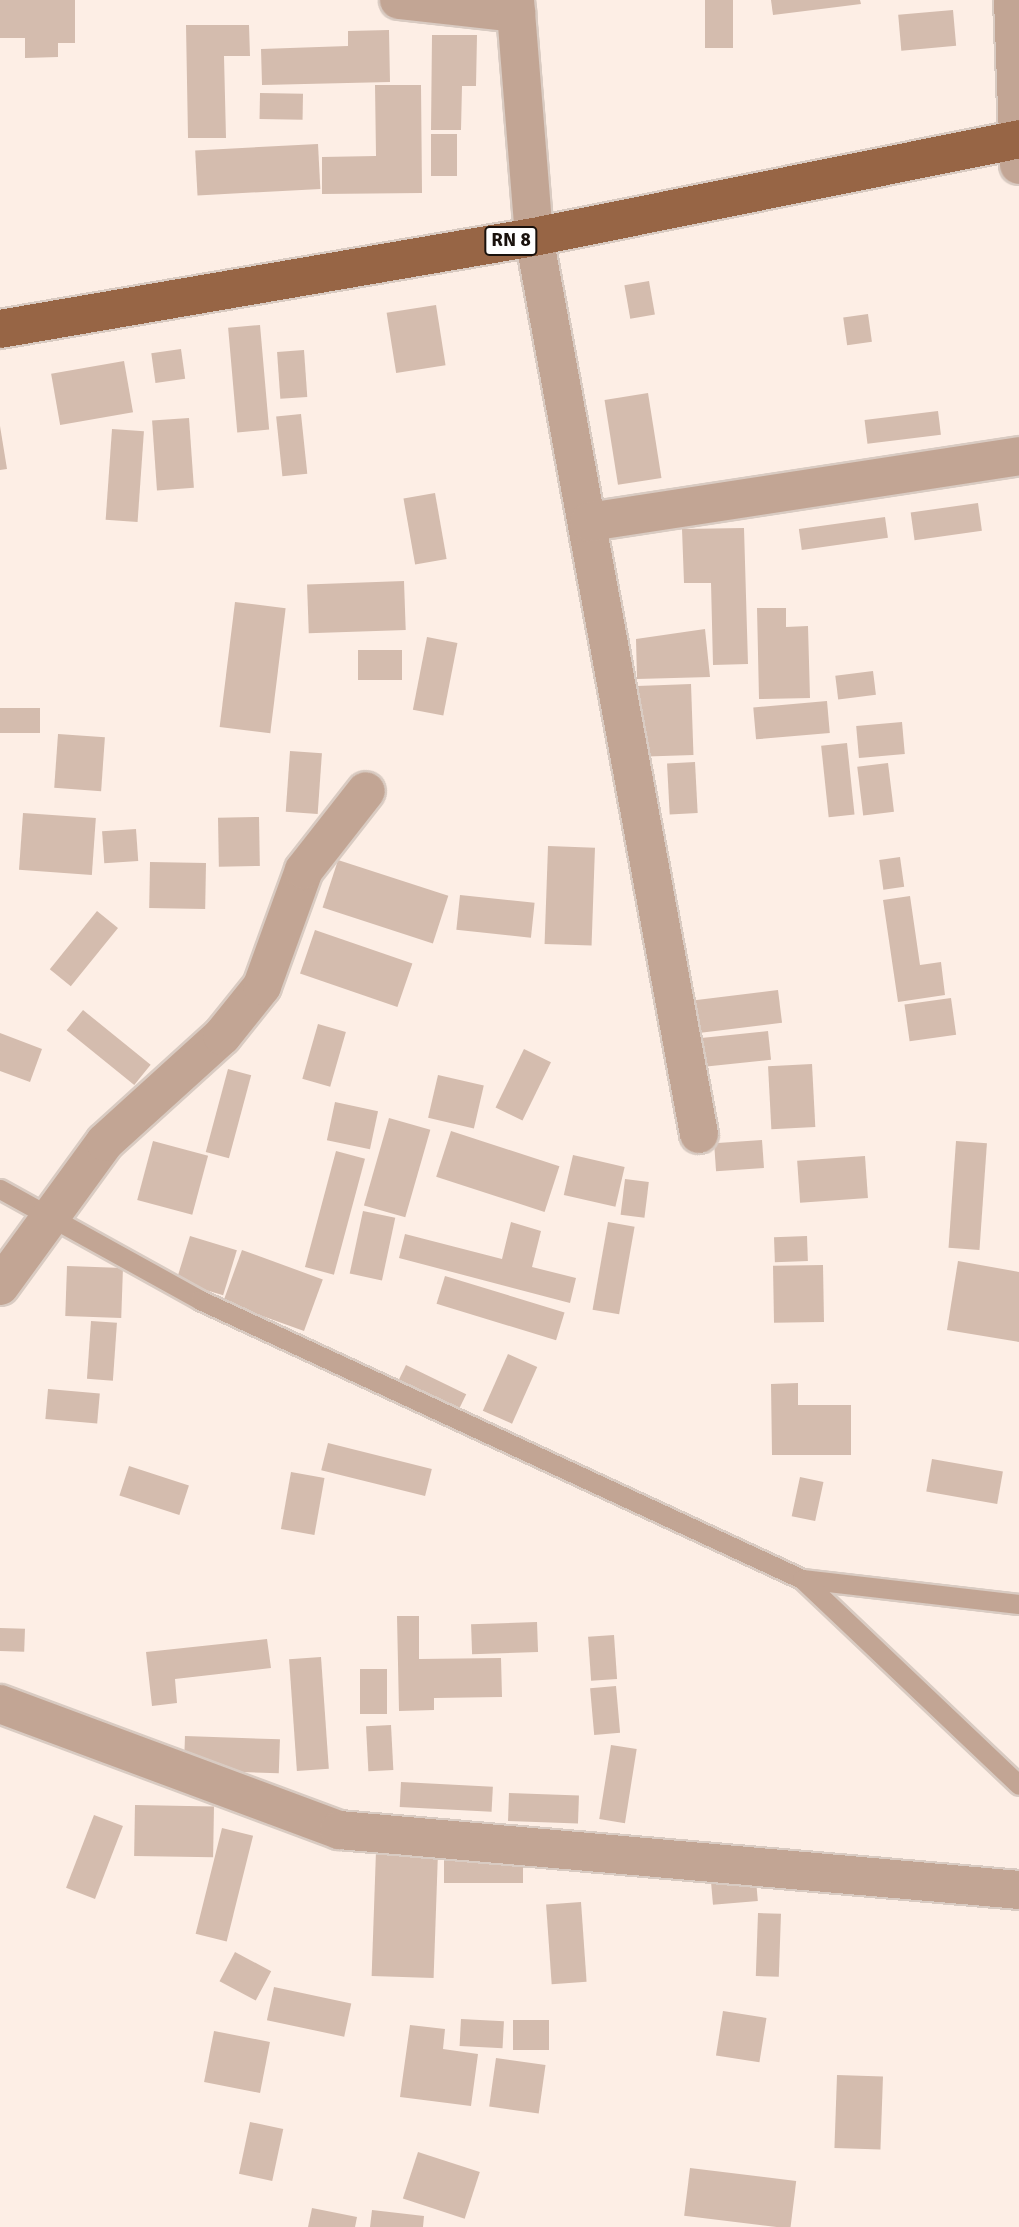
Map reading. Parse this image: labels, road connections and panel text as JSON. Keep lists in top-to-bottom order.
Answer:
{
  "streets": {
    "main road": ["RN 8"]
  }
}
